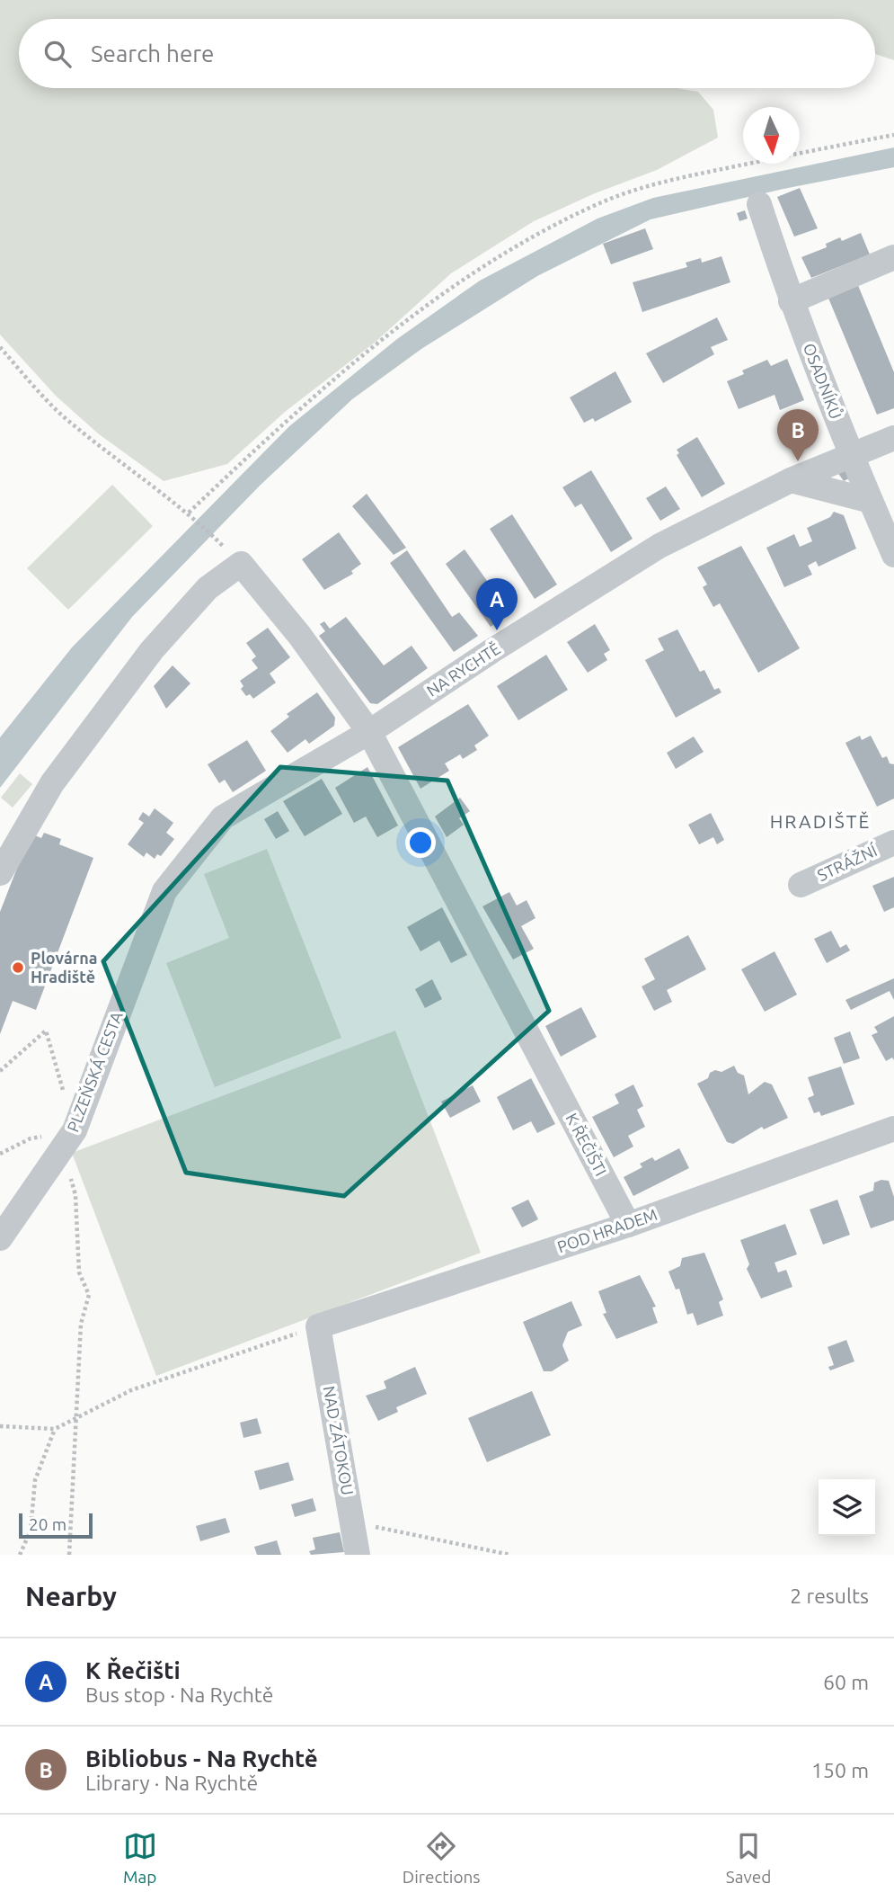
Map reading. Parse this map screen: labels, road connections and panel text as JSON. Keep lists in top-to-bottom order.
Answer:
{
  "streets": {
    "street": [
      "OSADNÍKŮ",
      "NA RYCHTĚ",
      "STRÁŽNÍ",
      "PLZEŇSKÁ CESTA",
      "K ŘEČIŠTI",
      "POD HRADEM",
      "NAD ZÁTOKOU"
    ]
  },
  "crossings": [
    ["OSADNÍKŮ", "NA RYCHTĚ"],
    ["NA RYCHTĚ", "PLZEŇSKÁ CESTA"],
    ["NA RYCHTĚ", "K ŘEČIŠTI"],
    ["K ŘEČIŠTI", "POD HRADEM"],
    ["POD HRADEM", "NAD ZÁTOKOU"]
  ],
  "districts": ["HRADIŠTĚ"],
  "places": ["Plovárna Hradiště"],
  "scale_bar": "20 m",
  "north": "bottom",
  "page": {
    "search": "Search here",
    "pins": ["B", "A"],
    "scale": "20 m",
    "heading": ["Nearby", "2 results"],
    "list": [
      {
        "mark": "A",
        "name": "K Řečišti",
        "note": "Bus stop · Na Rychtě",
        "value": "60 m"
      },
      {
        "mark": "B",
        "name": "Bibliobus - Na Rychtě",
        "note": "Library · Na Rychtě",
        "value": "150 m"
      }
    ],
    "nav": ["Map", "Directions", "Saved"]
  }
}
